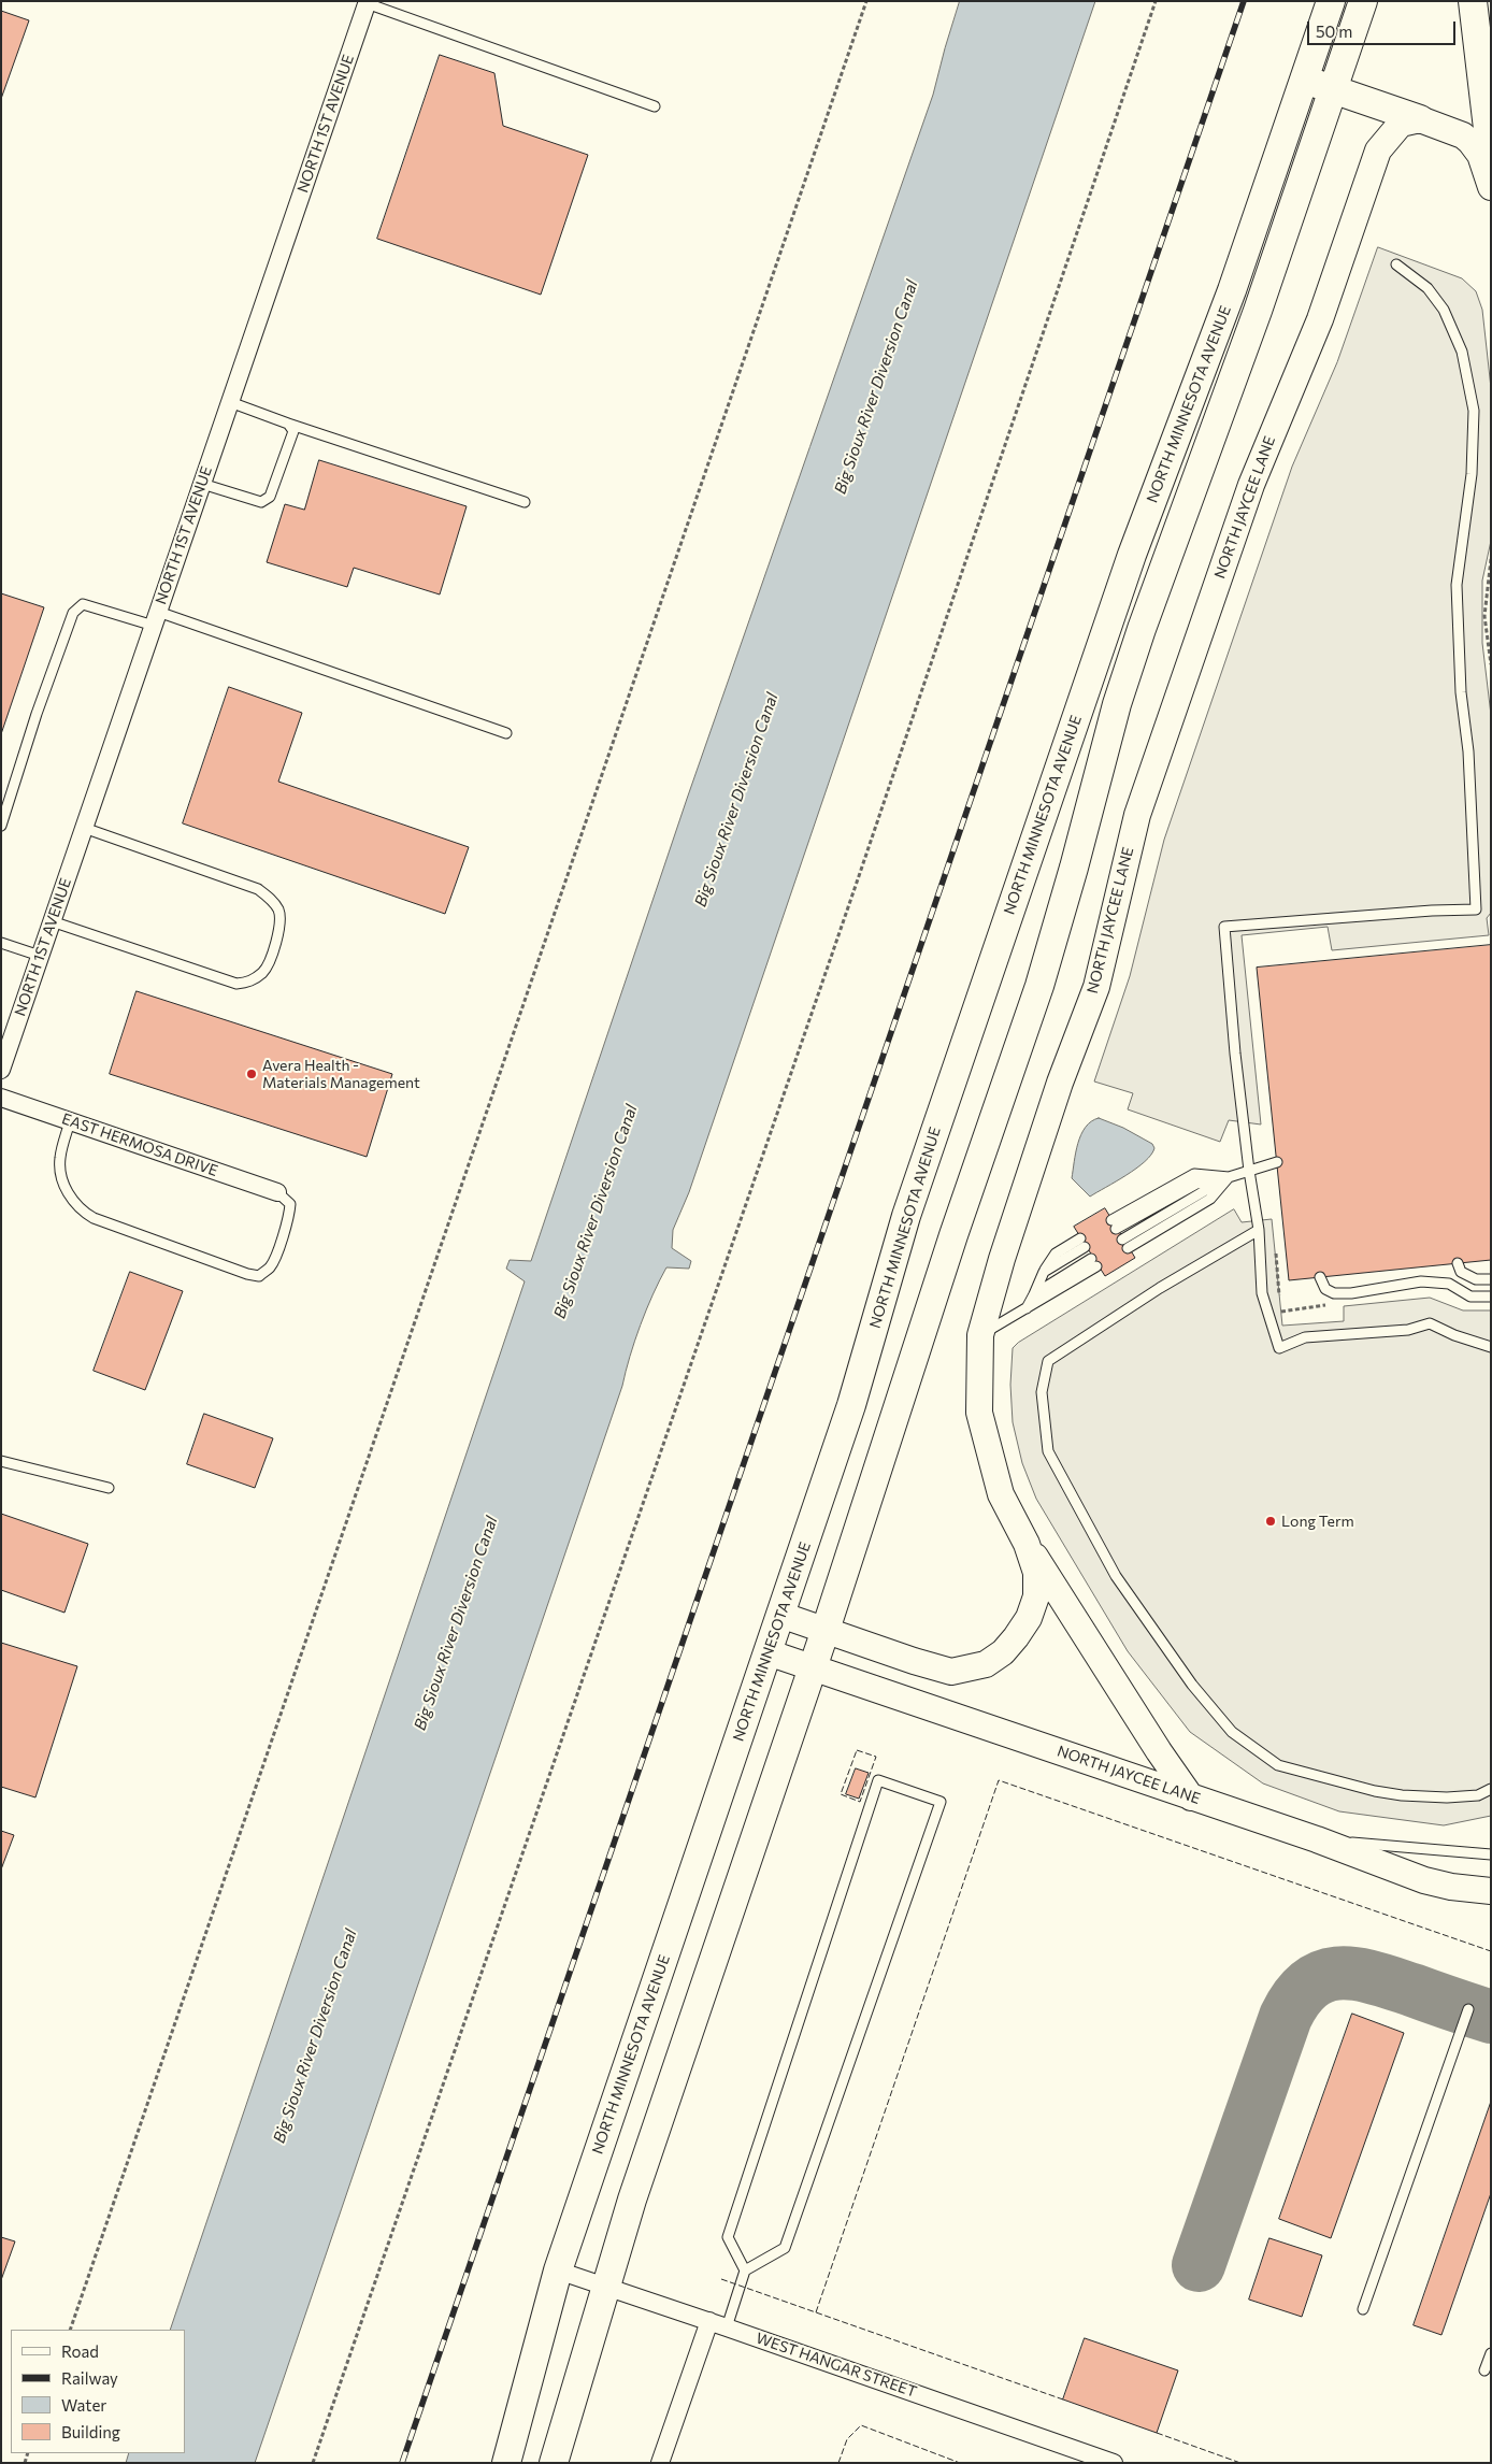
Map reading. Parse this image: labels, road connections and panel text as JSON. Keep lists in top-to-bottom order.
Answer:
{
  "streets": {
    "main road": ["NORTH MINNESOTA AVENUE", "NORTH JAYCEE LANE"],
    "street": ["NORTH 1ST AVENUE", "EAST HERMOSA DRIVE", "WEST HANGAR STREET"]
  },
  "crossings": [
    ["NORTH MINNESOTA AVENUE", "NORTH JAYCEE LANE"],
    ["NORTH MINNESOTA AVENUE", "WEST HANGAR STREET"]
  ],
  "water": ["Big Sioux River Diversion Canal"],
  "places": ["Avera Health - Materials Management", "Long Term"],
  "legend": [
    "Road",
    "Railway",
    "Water",
    "Building"
  ],
  "scale_bar": "50 m"
}
